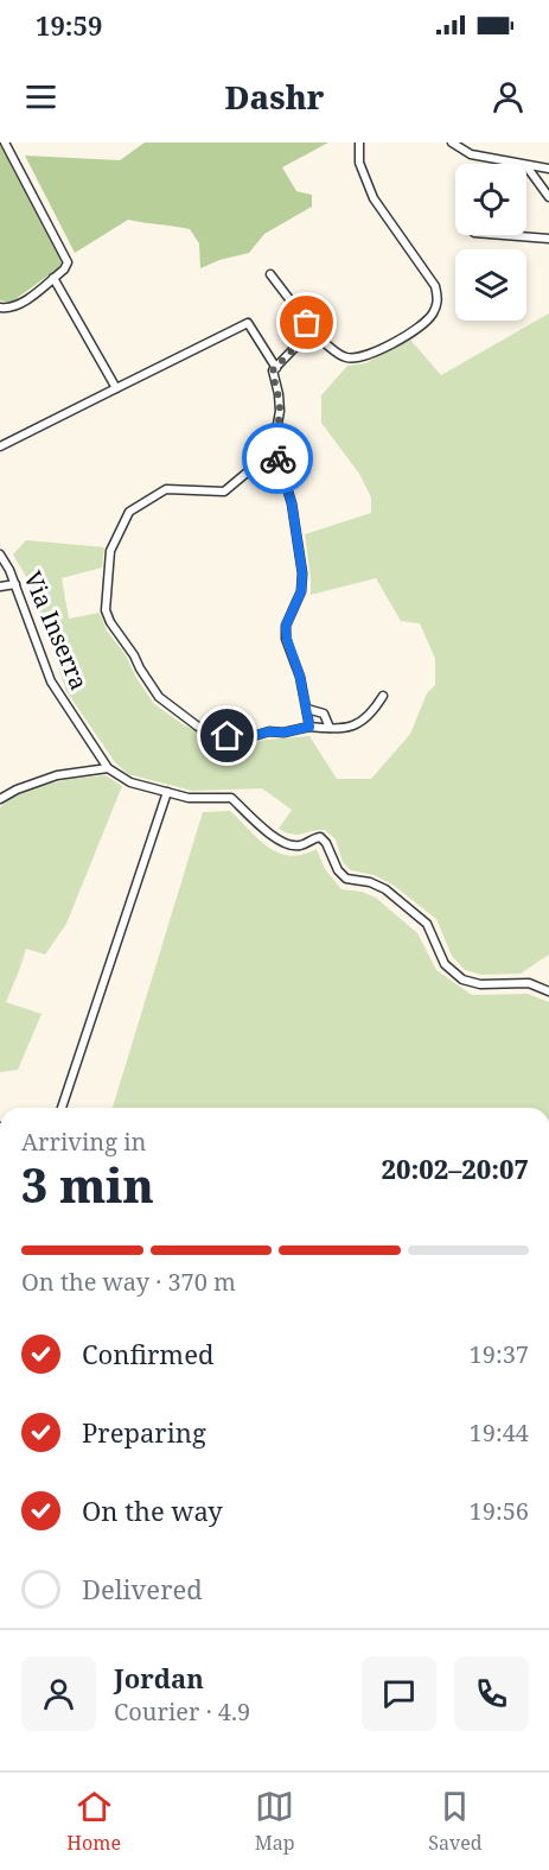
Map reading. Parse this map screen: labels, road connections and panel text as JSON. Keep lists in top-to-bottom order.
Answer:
{
  "streets": {
    "street": ["Via Inserra"]
  },
  "page": {
    "status": "19:59",
    "header": "Dashr",
    "heading": ["3 min", "Arriving in", "20:02–20:07"],
    "panel": ["Jordan", "Courier · 4.9"],
    "bar": "On the way · 370 m",
    "list": [
      ["Confirmed", "19:37"],
      ["Preparing", "19:44"],
      ["On the way", "19:56"],
      "Delivered"
    ],
    "tabs": ["Home", "Map", "Saved"]
  }
}
